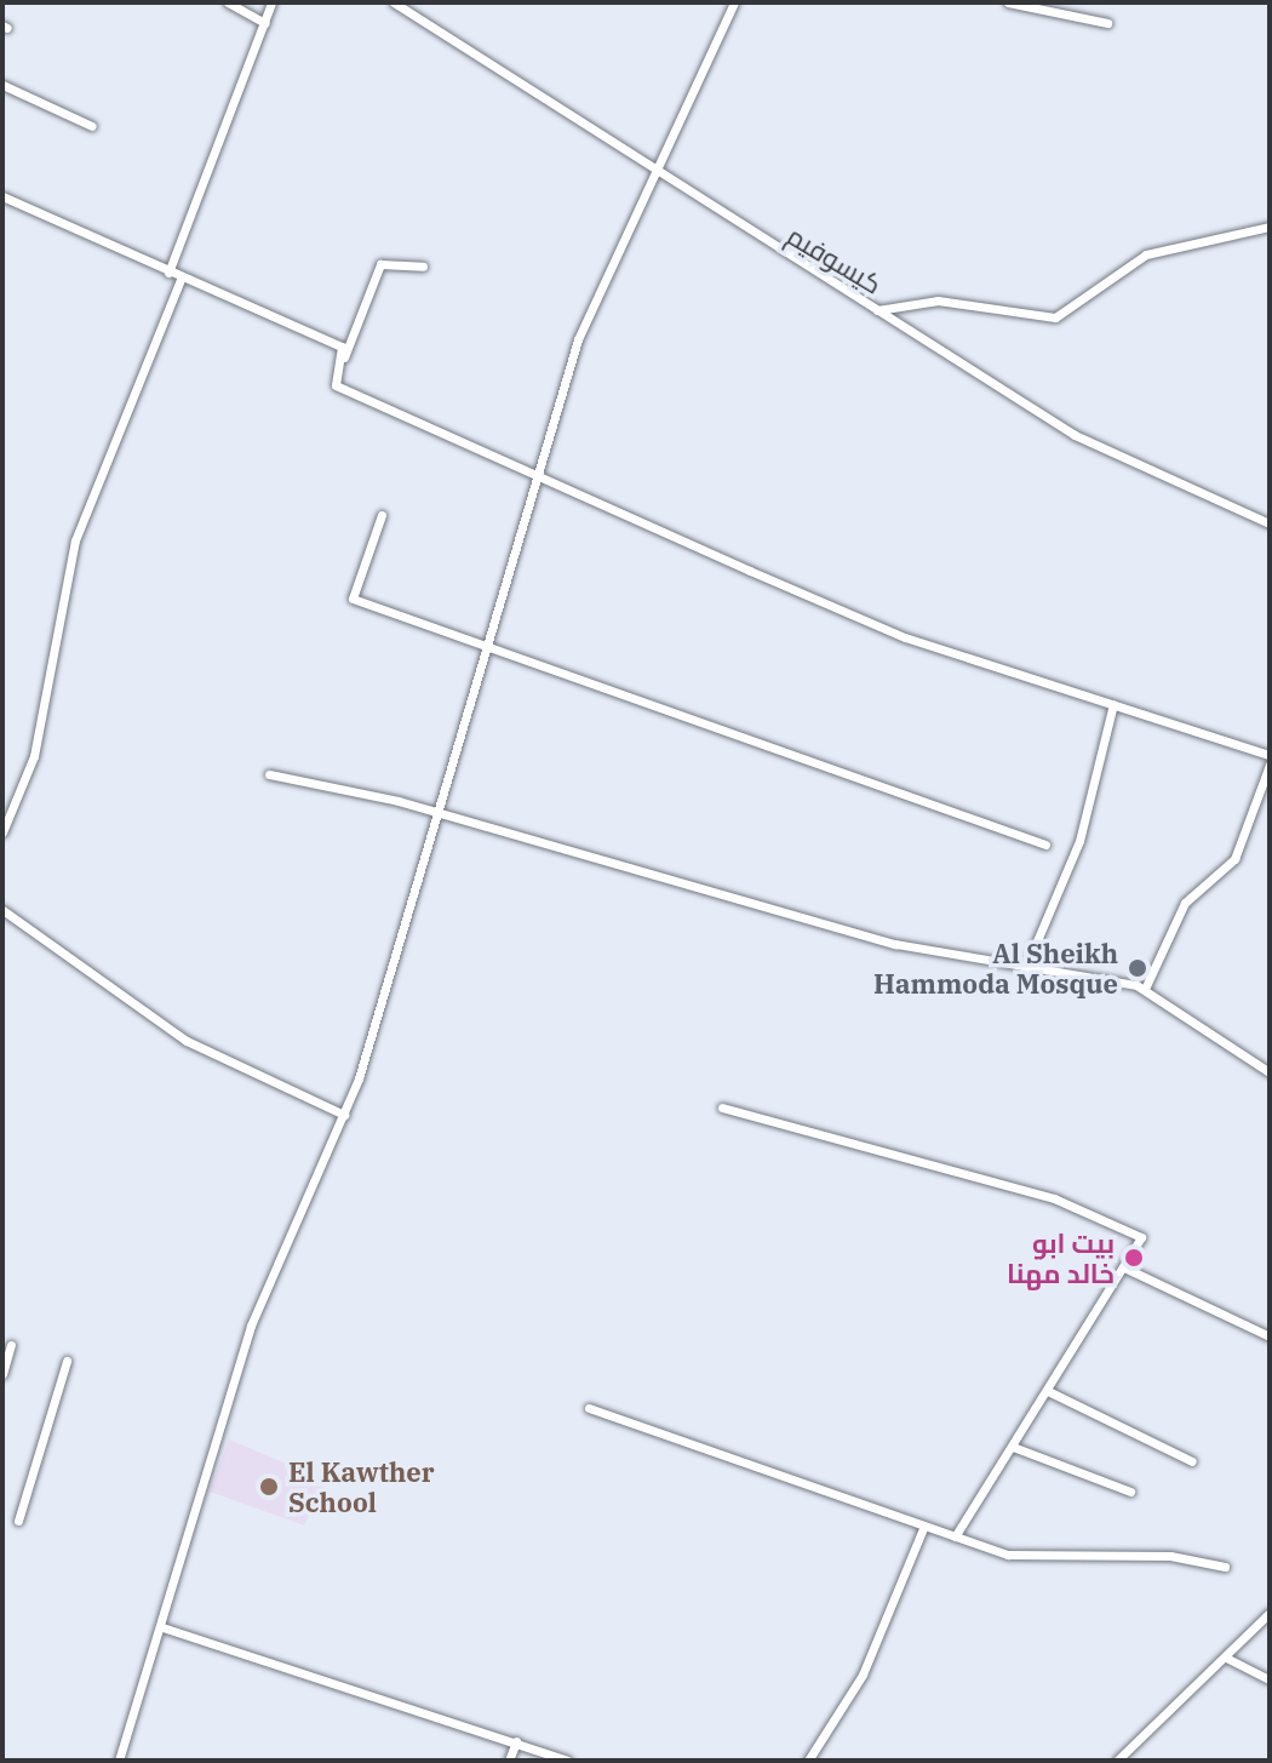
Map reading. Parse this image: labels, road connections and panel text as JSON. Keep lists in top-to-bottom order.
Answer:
{
  "streets": {
    "street": ["كيسوفيم"]
  },
  "places": ["Al Sheikh Hammoda Mosque", "بيت ابو خالد مهنا", "El Kawther School"]
}
